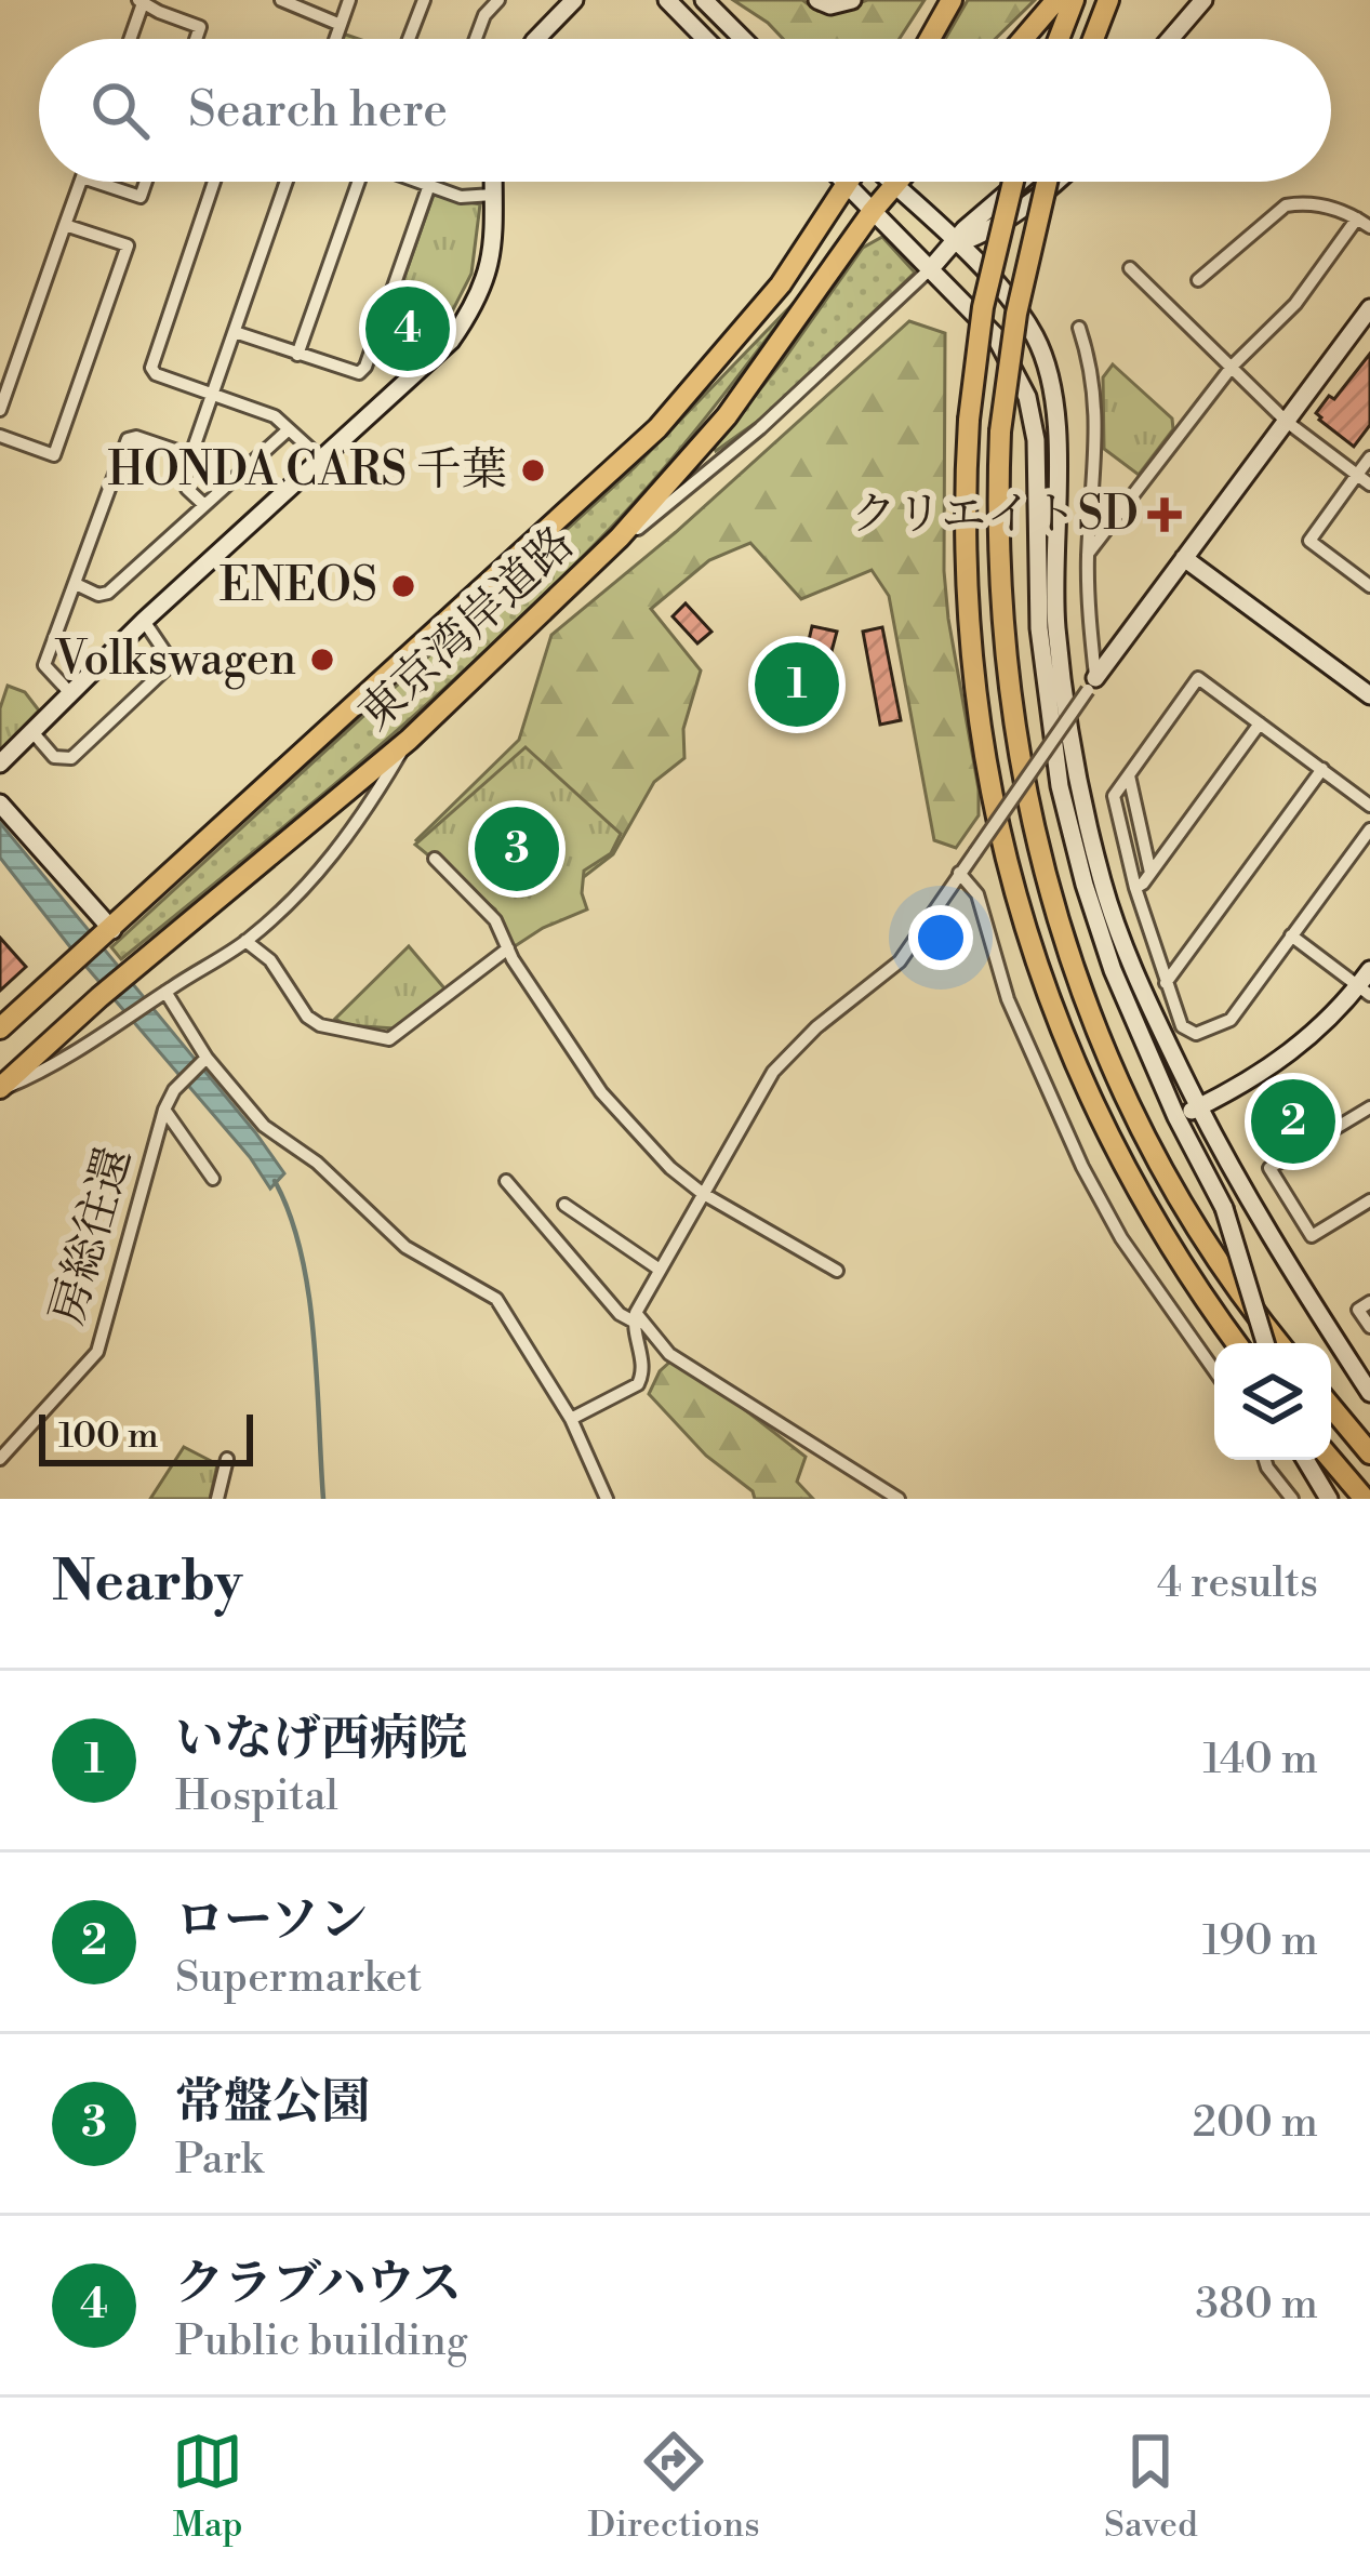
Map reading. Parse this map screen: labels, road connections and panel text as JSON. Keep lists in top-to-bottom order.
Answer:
{
  "streets": {
    "highway": ["東京湾岸道路"],
    "street": ["房総往還"]
  },
  "places": {
    "other": ["HONDA CARS 千葉", "ENEOS", "Volkswagen"],
    "health": ["クリエイトSD"]
  },
  "scale_bar": "100 m",
  "page": {
    "search": "Search here",
    "pins": [
      "4",
      "1",
      "3",
      "2"
    ],
    "scale": "100 m",
    "heading": ["Nearby", "4 results"],
    "list": [
      {
        "mark": "1",
        "name": "いなげ西病院",
        "note": "Hospital",
        "value": "140 m"
      },
      {
        "mark": "2",
        "name": "ローソン",
        "note": "Supermarket",
        "value": "190 m"
      },
      {
        "mark": "3",
        "name": "常盤公園",
        "note": "Park",
        "value": "200 m"
      },
      {
        "mark": "4",
        "name": "クラブハウス",
        "note": "Public building",
        "value": "380 m"
      }
    ],
    "nav": ["Map", "Directions", "Saved"]
  }
}
